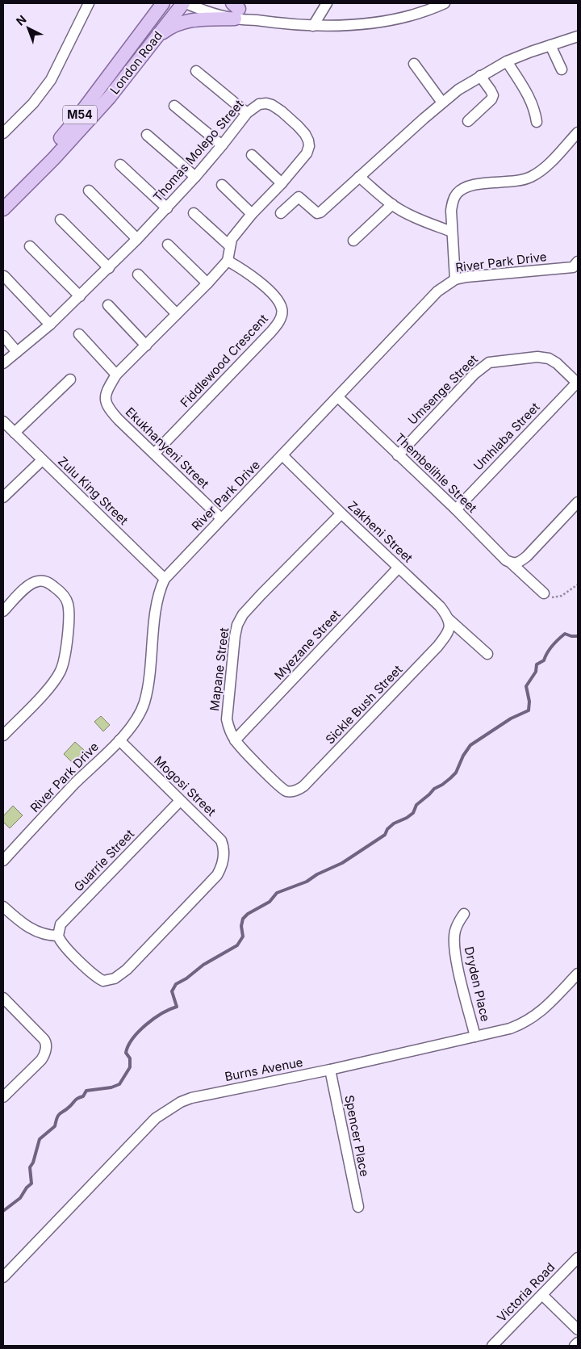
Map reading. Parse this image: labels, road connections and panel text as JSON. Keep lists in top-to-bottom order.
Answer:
{
  "streets": {
    "main road": ["London Road", "M54"],
    "street": [
      "Thomas Molepo Street",
      "River Park Drive",
      "Fiddlewood Crescent",
      "Umsenge Street",
      "Umhlaba Street",
      "Ekukhanyeni Street",
      "Thembelihle Street",
      "Zulu King Street",
      "Zakheni Street",
      "Myezane Street",
      "Mapane Street",
      "Sickle Bush Street",
      "Mogosi Street",
      "Guarrie Street",
      "Dryden Place",
      "Burns Avenue",
      "Spencer Place",
      "Victoria Road"
    ]
  },
  "crossings": [
    ["Thomas Molepo Street", "Fiddlewood Crescent"],
    ["River Park Drive", "Ekukhanyeni Street"],
    ["River Park Drive", "Thembelihle Street"],
    ["River Park Drive", "Zulu King Street"],
    ["River Park Drive", "Zakheni Street"],
    ["River Park Drive", "Mogosi Street"],
    ["Fiddlewood Crescent", "Ekukhanyeni Street"],
    ["Umsenge Street", "Umhlaba Street"],
    ["Umsenge Street", "Thembelihle Street"],
    ["Umhlaba Street", "Thembelihle Street"],
    ["Zakheni Street", "Myezane Street"],
    ["Zakheni Street", "Mapane Street"],
    ["Zakheni Street", "Sickle Bush Street"],
    ["Myezane Street", "Mapane Street"],
    ["Mapane Street", "Sickle Bush Street"],
    ["Mogosi Street", "Guarrie Street"],
    ["Dryden Place", "Burns Avenue"],
    ["Burns Avenue", "Spencer Place"]
  ],
  "north": "top left"
}
